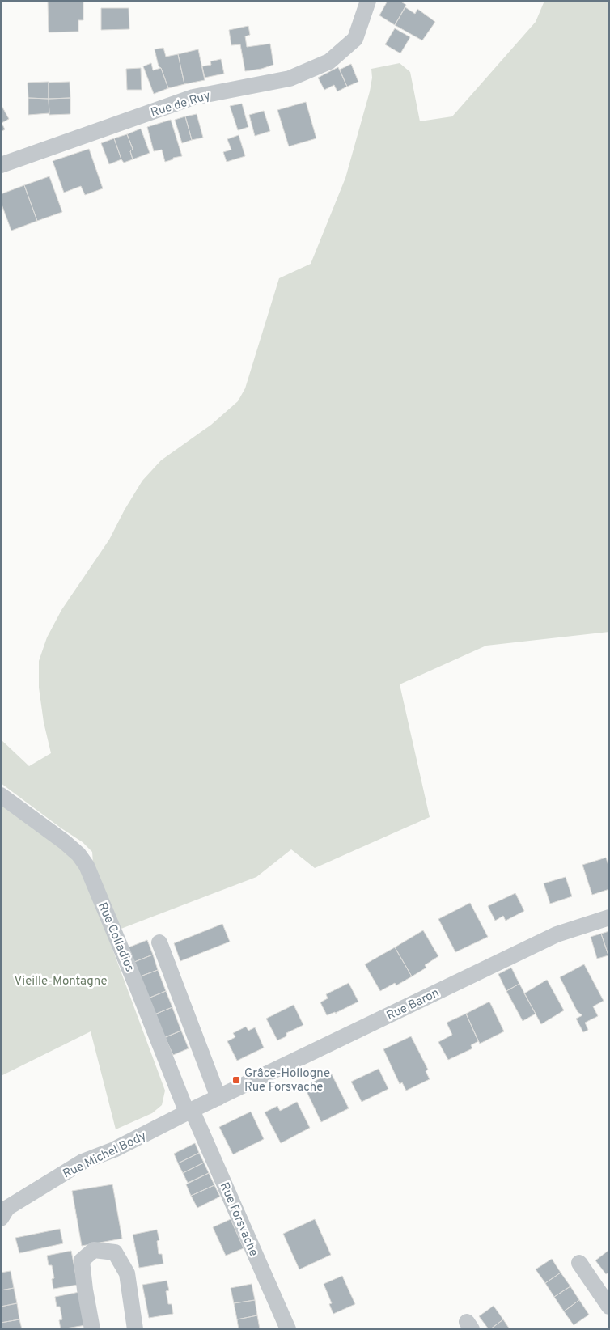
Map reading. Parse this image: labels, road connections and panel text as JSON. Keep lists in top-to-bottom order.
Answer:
{
  "streets": {
    "street": [
      "Rue de Ruy",
      "Rue Colladios",
      "Rue Baron",
      "Rue Michel Body",
      "Rue Forsvache"
    ]
  },
  "crossings": [
    ["Rue Colladios", "Rue Baron"],
    ["Rue Colladios", "Rue Michel Body"],
    ["Rue Colladios", "Rue Forsvache"],
    ["Rue Baron", "Rue Michel Body"],
    ["Rue Baron", "Rue Forsvache"],
    ["Rue Michel Body", "Rue Forsvache"]
  ],
  "parks": ["Vieille-Montagne"],
  "places": {
    "transit": ["Grâce-Hollogne Rue Forsvache"]
  }
}
